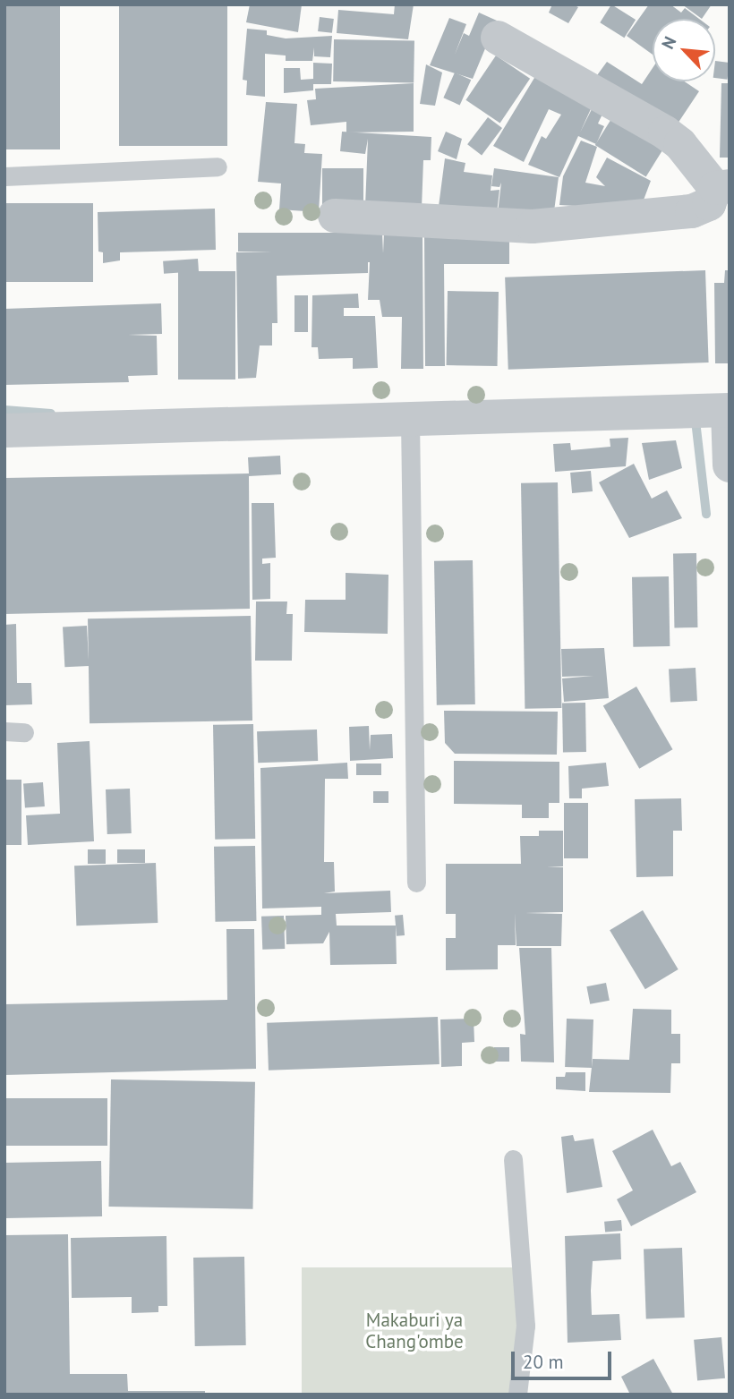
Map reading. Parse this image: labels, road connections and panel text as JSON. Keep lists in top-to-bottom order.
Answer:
{
  "parks": ["Makaburi ya Chang'ombe"],
  "scale_bar": "20 m",
  "north": "top left"
}
